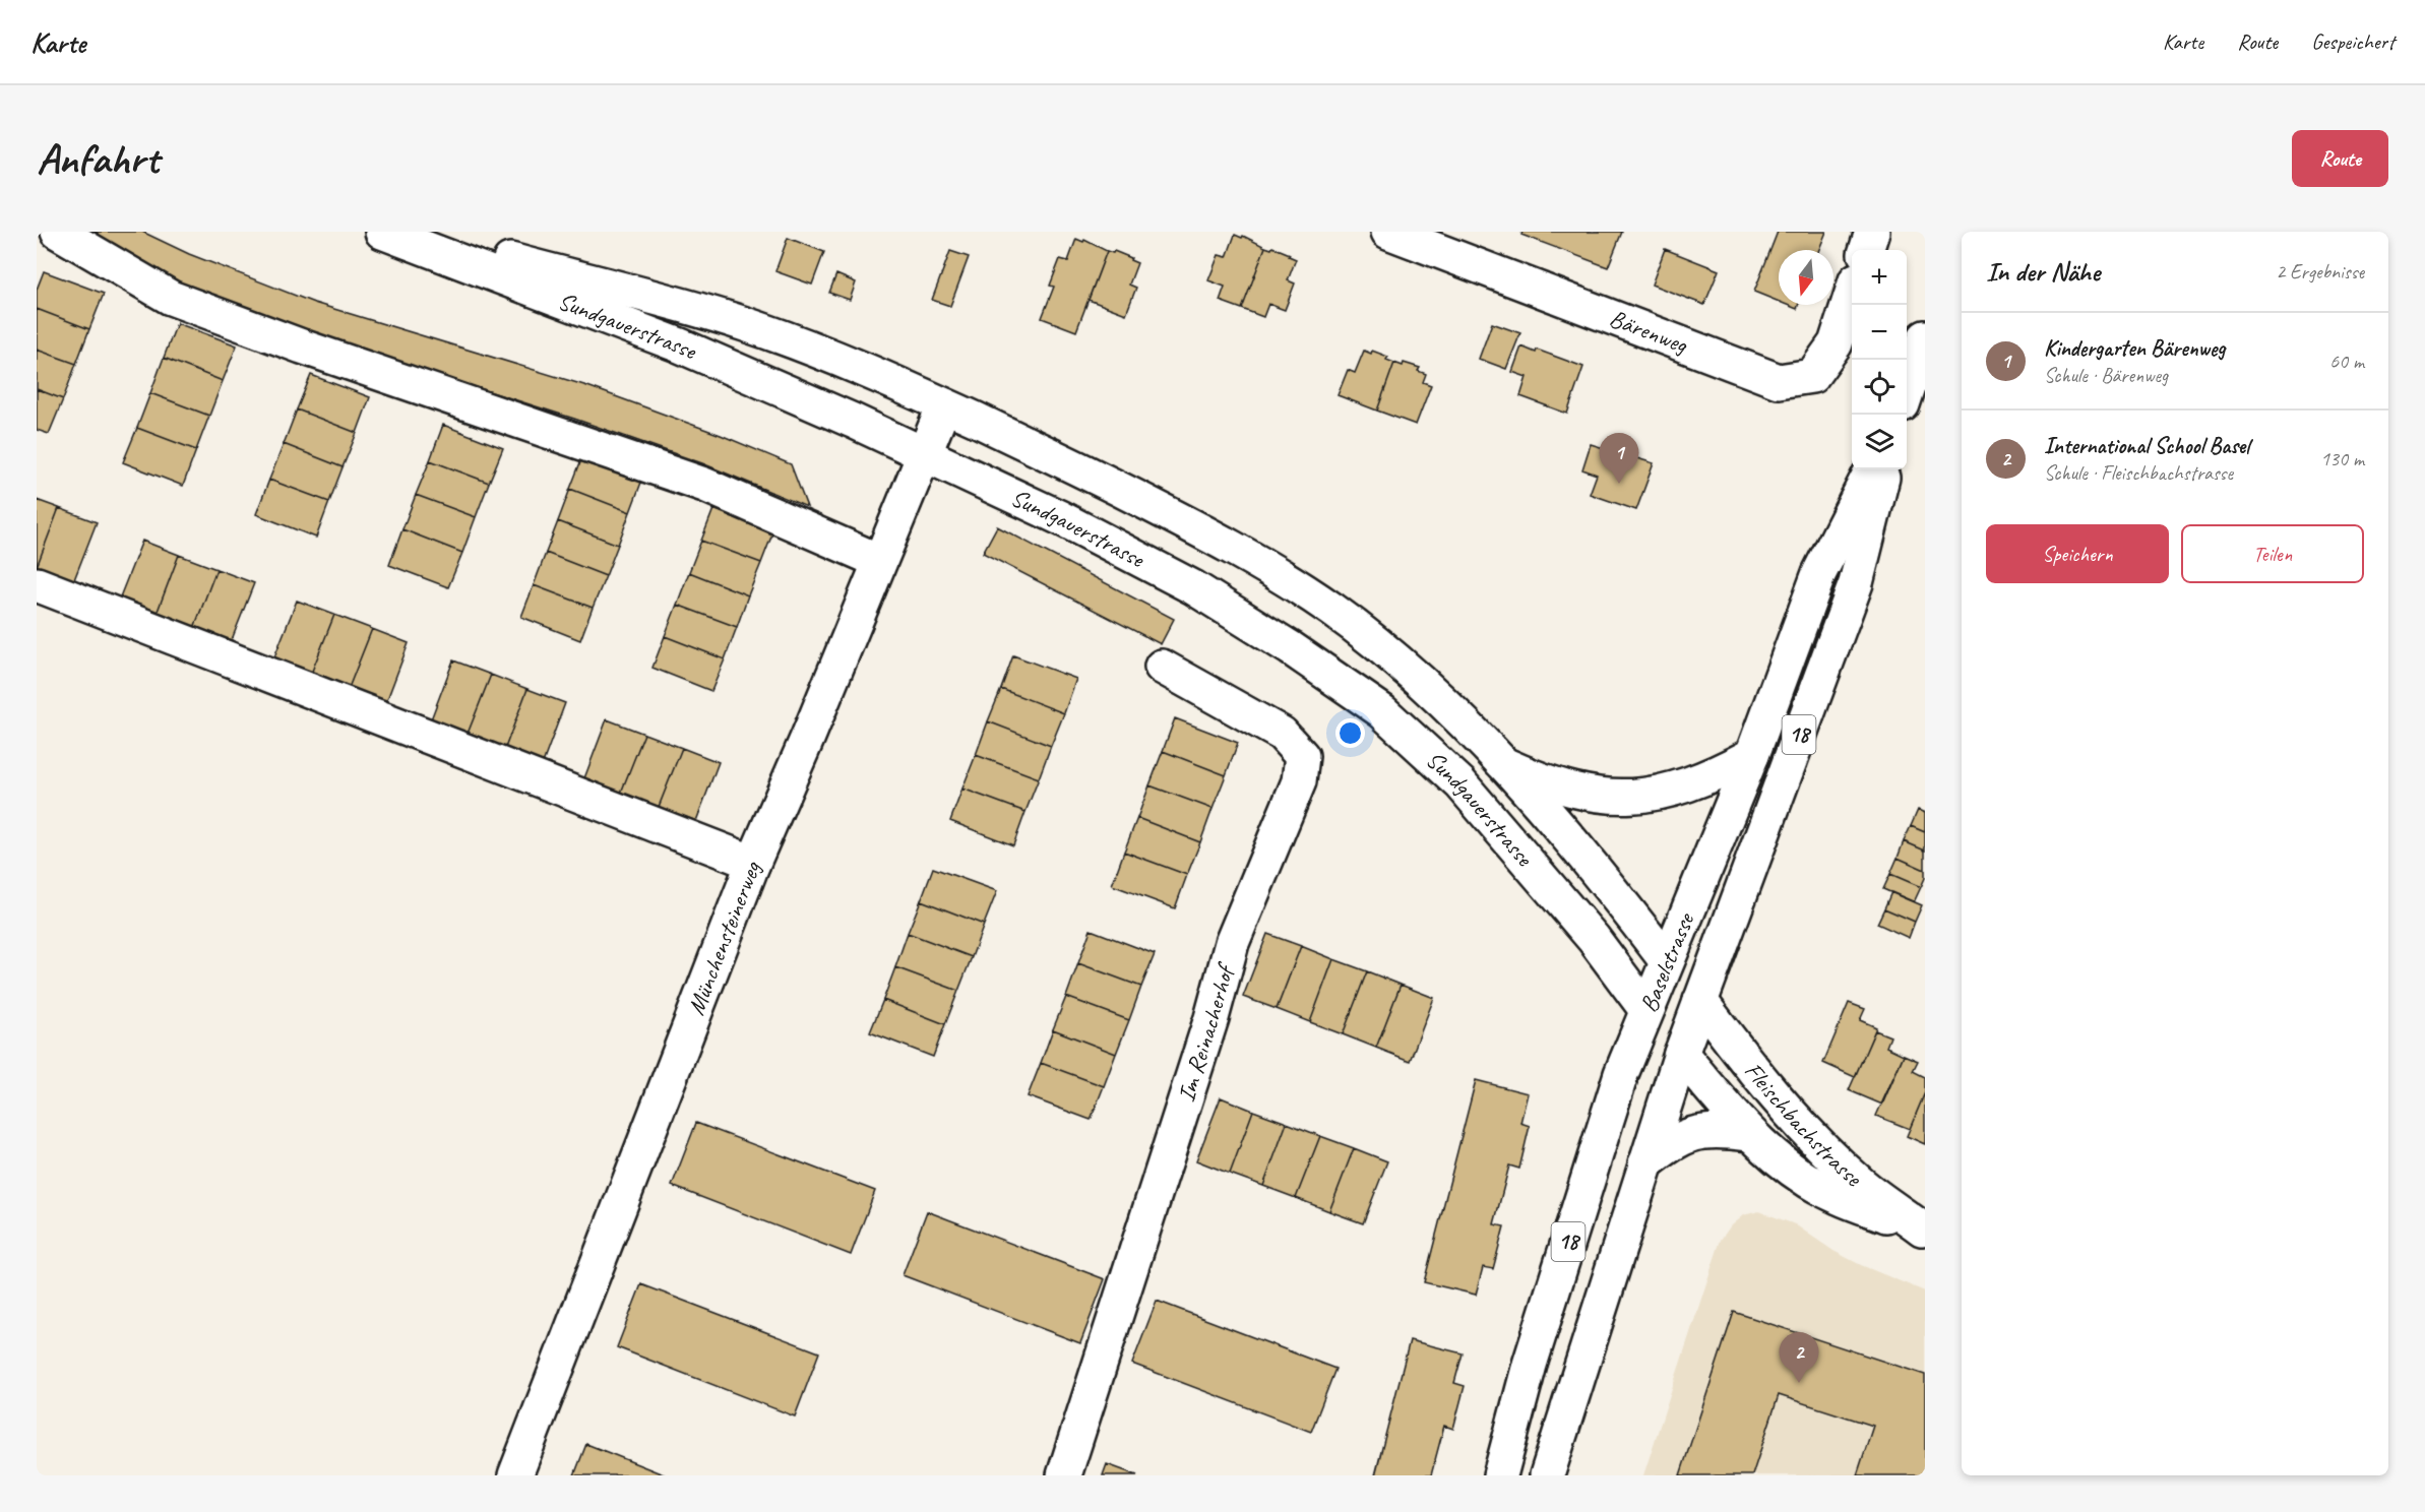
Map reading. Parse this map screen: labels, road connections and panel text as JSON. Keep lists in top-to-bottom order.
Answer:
{
  "streets": {
    "main road": [
      "Sundgauerstrasse",
      "Bärenweg",
      "18",
      "Münchensteinerweg",
      "Baselstrasse",
      "Im Reinacherhof",
      "Fleischbachstrasse"
    ]
  },
  "crossings": [
    ["Sundgauerstrasse", "Münchensteinerweg"],
    ["Sundgauerstrasse", "Baselstrasse"],
    ["Sundgauerstrasse", "Fleischbachstrasse"],
    ["Baselstrasse", "Fleischbachstrasse"]
  ],
  "north": "bottom",
  "page": {
    "header": "Karte",
    "nav": ["Karte", "Route", "Gespeichert"],
    "buttons": [
      "Route",
      ["Speichern", "Teilen"]
    ],
    "title": "Anfahrt",
    "heading": ["In der Nähe", "2 Ergebnisse"],
    "map_buttons": ["+", "−"],
    "list": [
      {
        "mark": "1",
        "name": "Kindergarten Bärenweg",
        "note": "Schule · Bärenweg",
        "value": "60 m"
      },
      {
        "mark": "2",
        "name": "International School Basel",
        "note": "Schule · Fleischbachstrasse",
        "value": "130 m"
      }
    ],
    "pins": ["1", "2"]
  }
}
